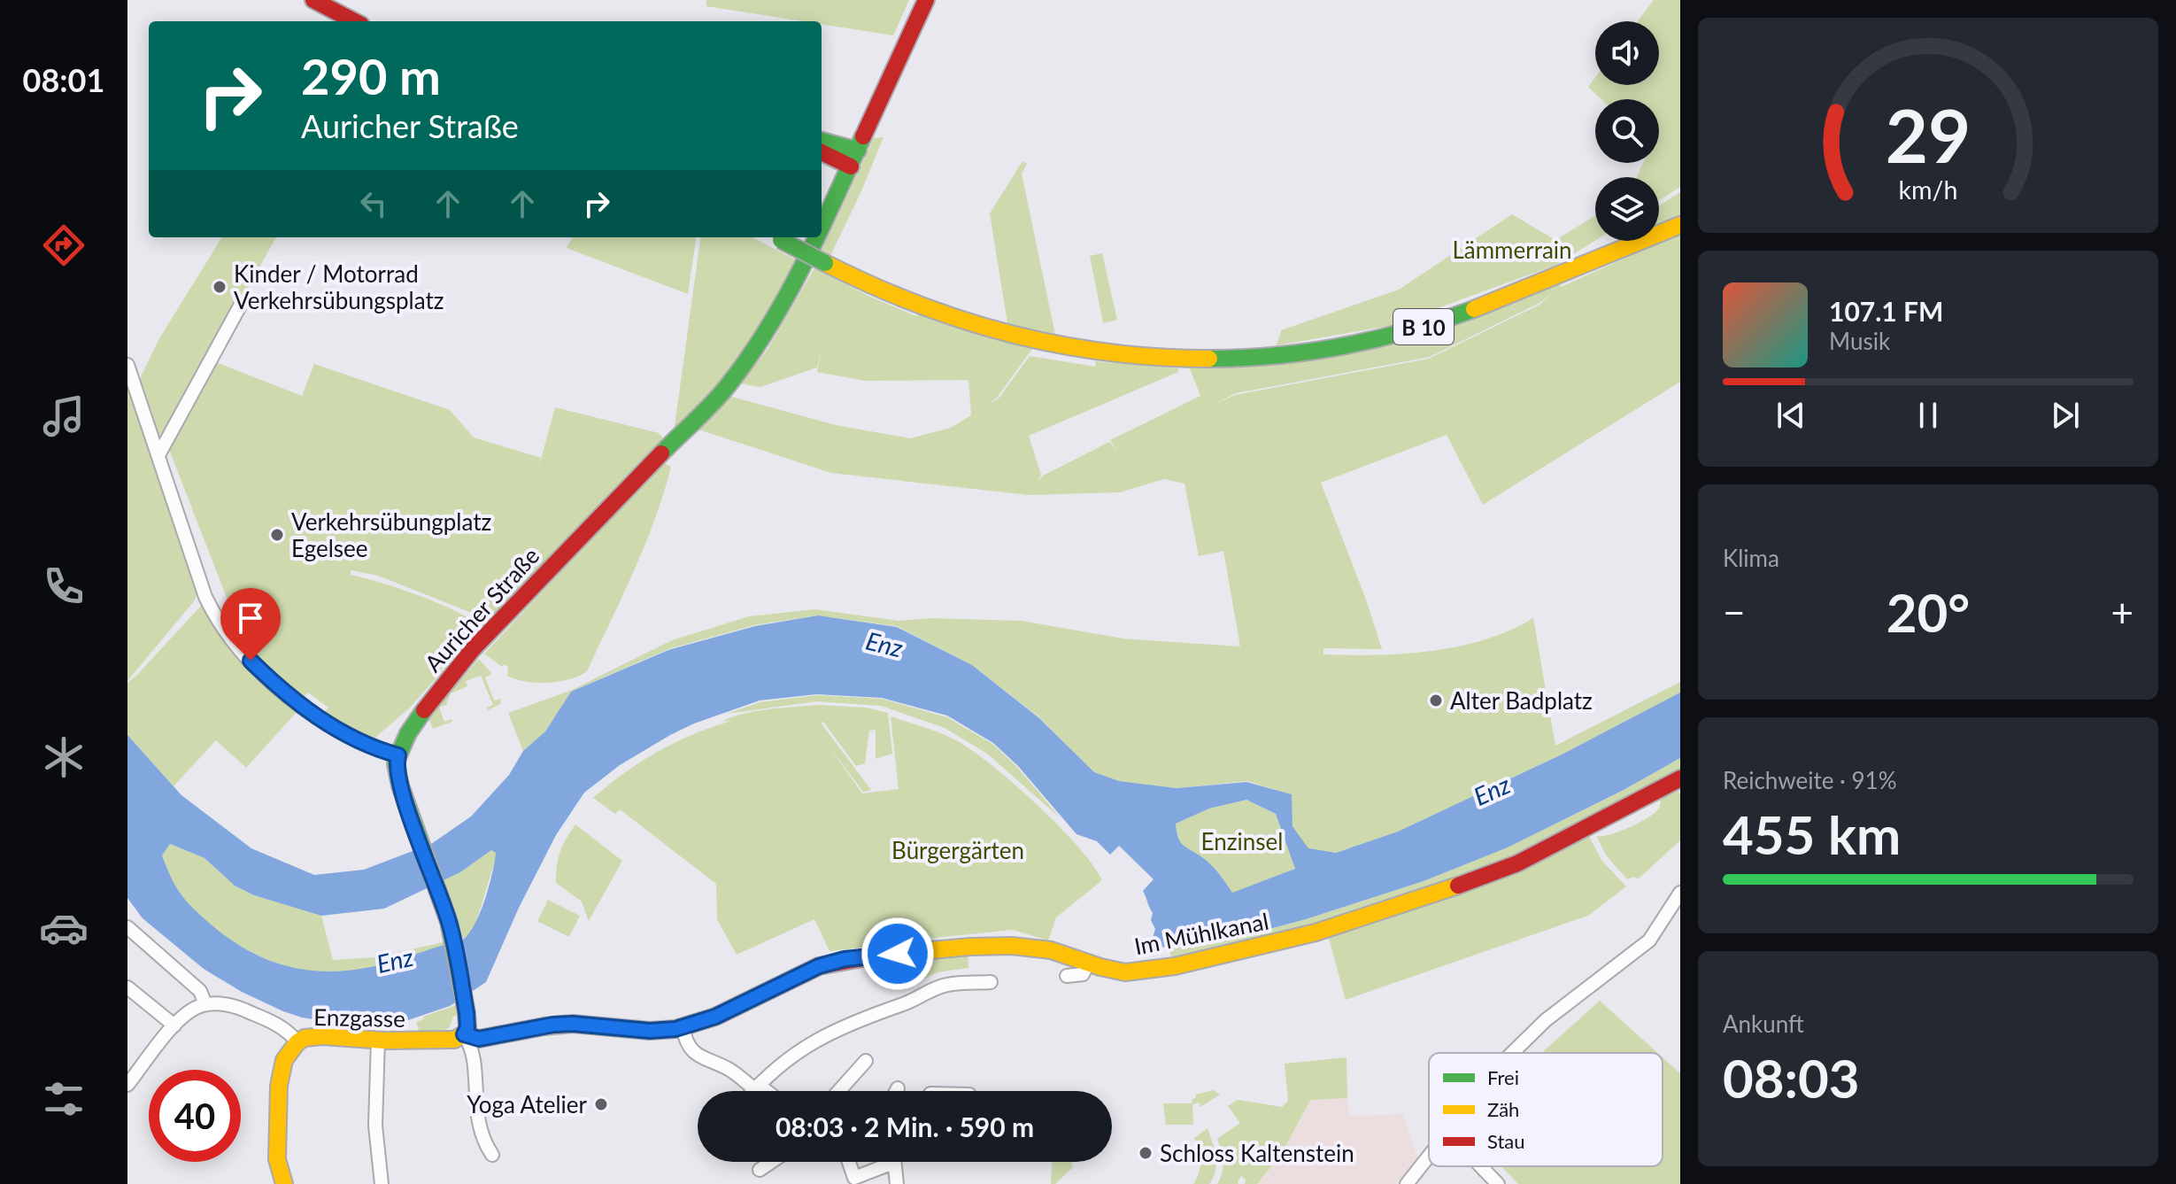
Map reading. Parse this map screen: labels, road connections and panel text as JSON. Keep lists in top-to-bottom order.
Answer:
{
  "streets": {
    "street": [
      "B 10",
      "Auricher Straße",
      "Im Mühlkanal",
      "Enzgasse"
    ]
  },
  "crossings": [
    ["Im Mühlkanal", "Enzgasse"]
  ],
  "water": ["Enz"],
  "parks": ["Lämmerrain", "Enzinsel", "Bürgergärten"],
  "places": [
    "Kinder / Motorrad Verkehrsübungsplatz",
    "Verkehrsübungplatz Egelsee",
    "Alter Badplatz",
    "Yoga Atelier",
    "Schloss Kaltenstein"
  ],
  "legend": ["Frei", "Zäh", "Stau"],
  "page": {
    "tabs": "08:01",
    "turn": ["290 m", "Auricher Straße"],
    "song": ["107.1 FM", "Musik"],
    "tile": [
      "Klima",
      ["Reichweite · 91%", "455 km"],
      ["Ankunft", "08:03"]
    ],
    "heat": ["−", "20°", "+"],
    "limit": "40",
    "trip": "08:03 · 2 Min. · 590 m",
    "gauge": ["29", "km/h"]
  }
}
